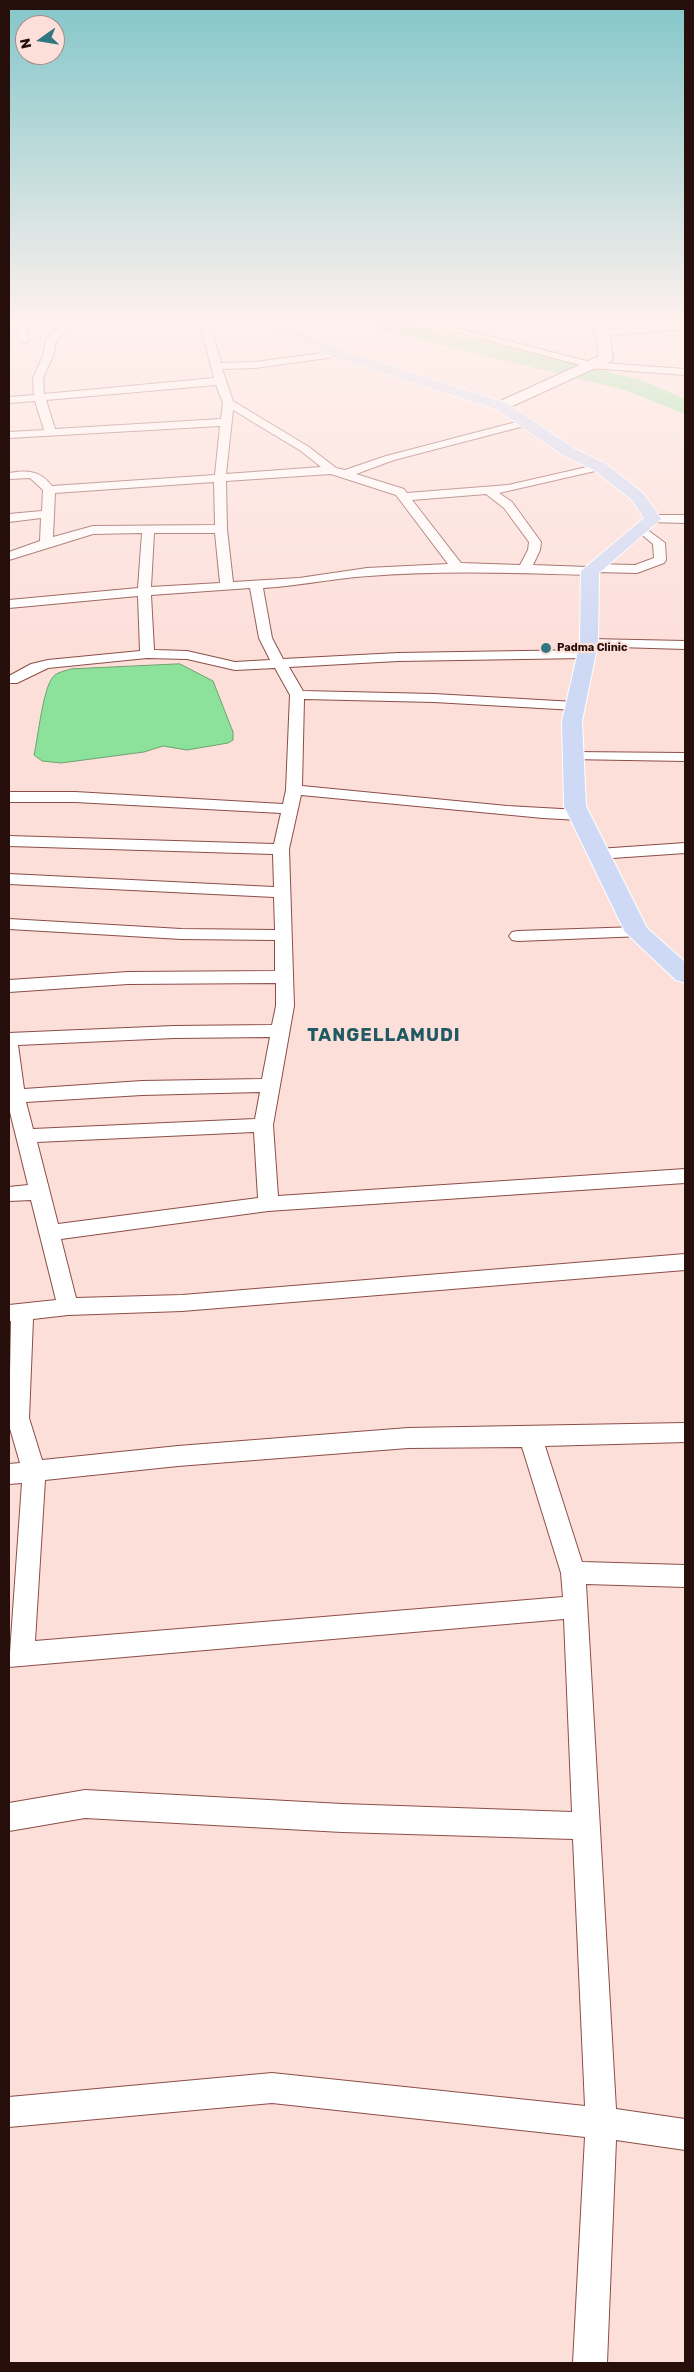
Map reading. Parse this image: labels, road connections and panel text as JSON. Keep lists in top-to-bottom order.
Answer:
{
  "districts": ["TANGELLAMUDI"],
  "places": ["Padma Clinic"],
  "north": "left"
}
